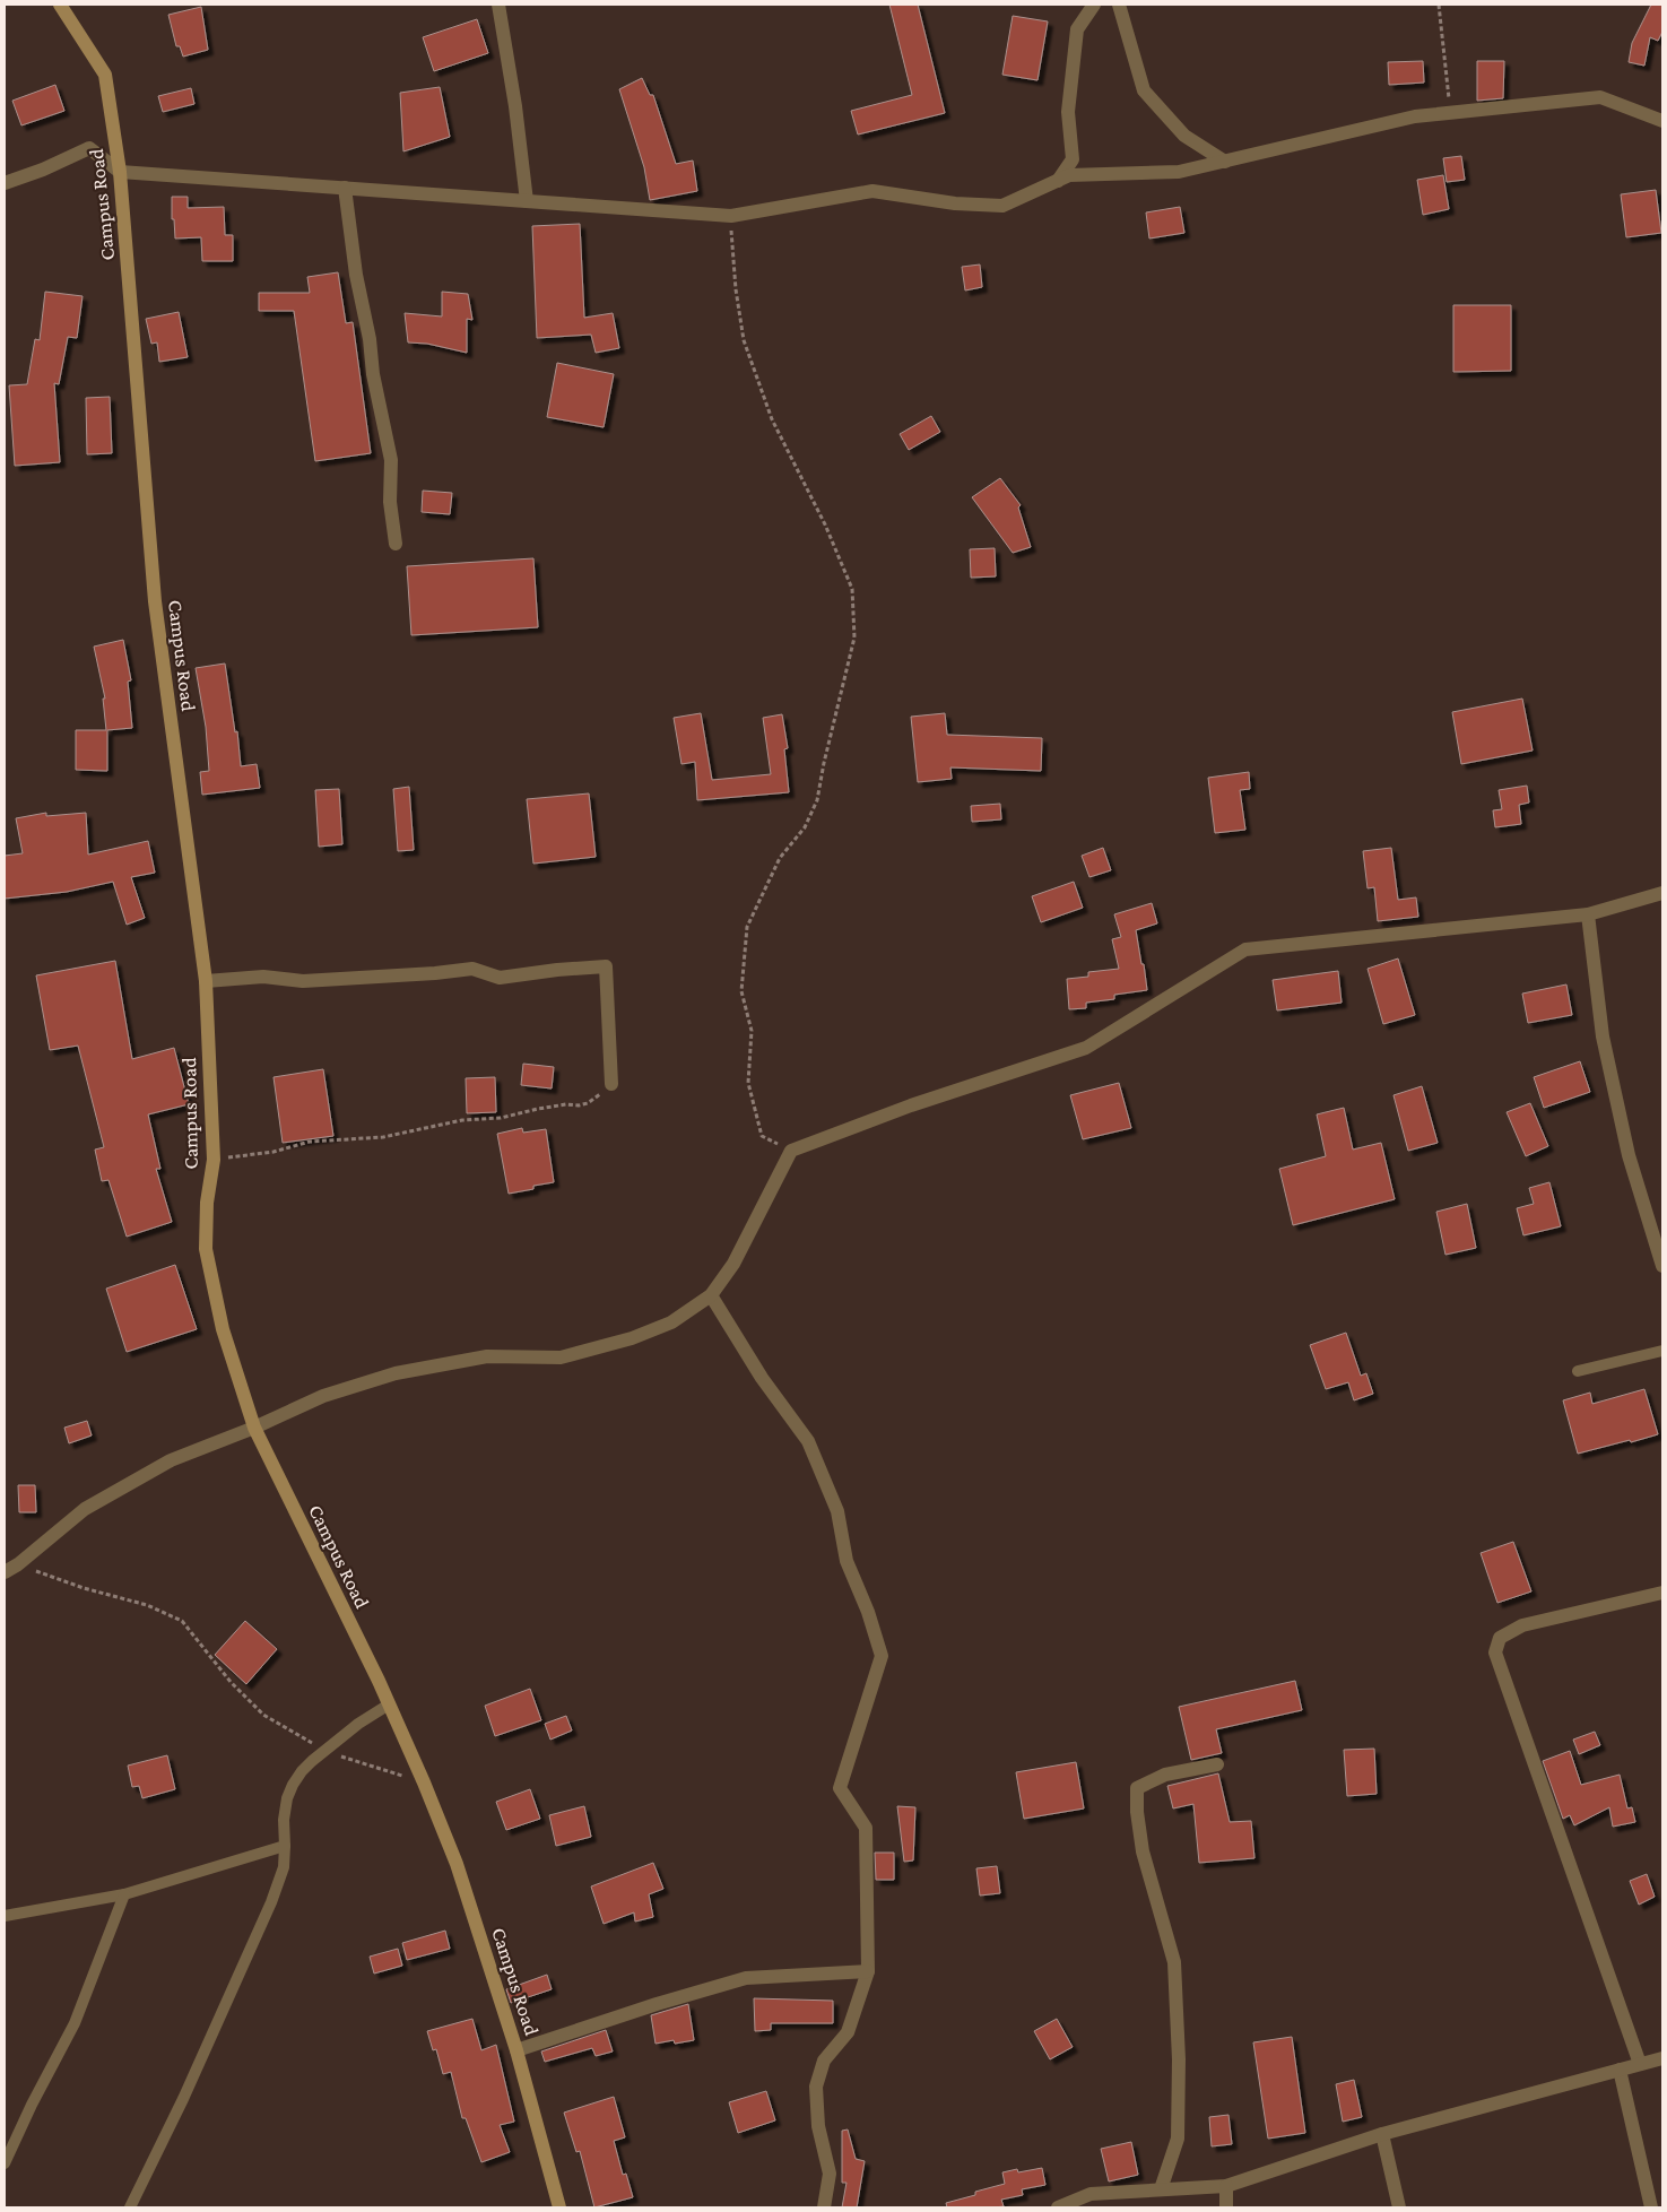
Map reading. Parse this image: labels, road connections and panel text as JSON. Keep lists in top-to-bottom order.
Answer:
{
  "streets": {
    "street": ["Campus Road"]
  }
}
